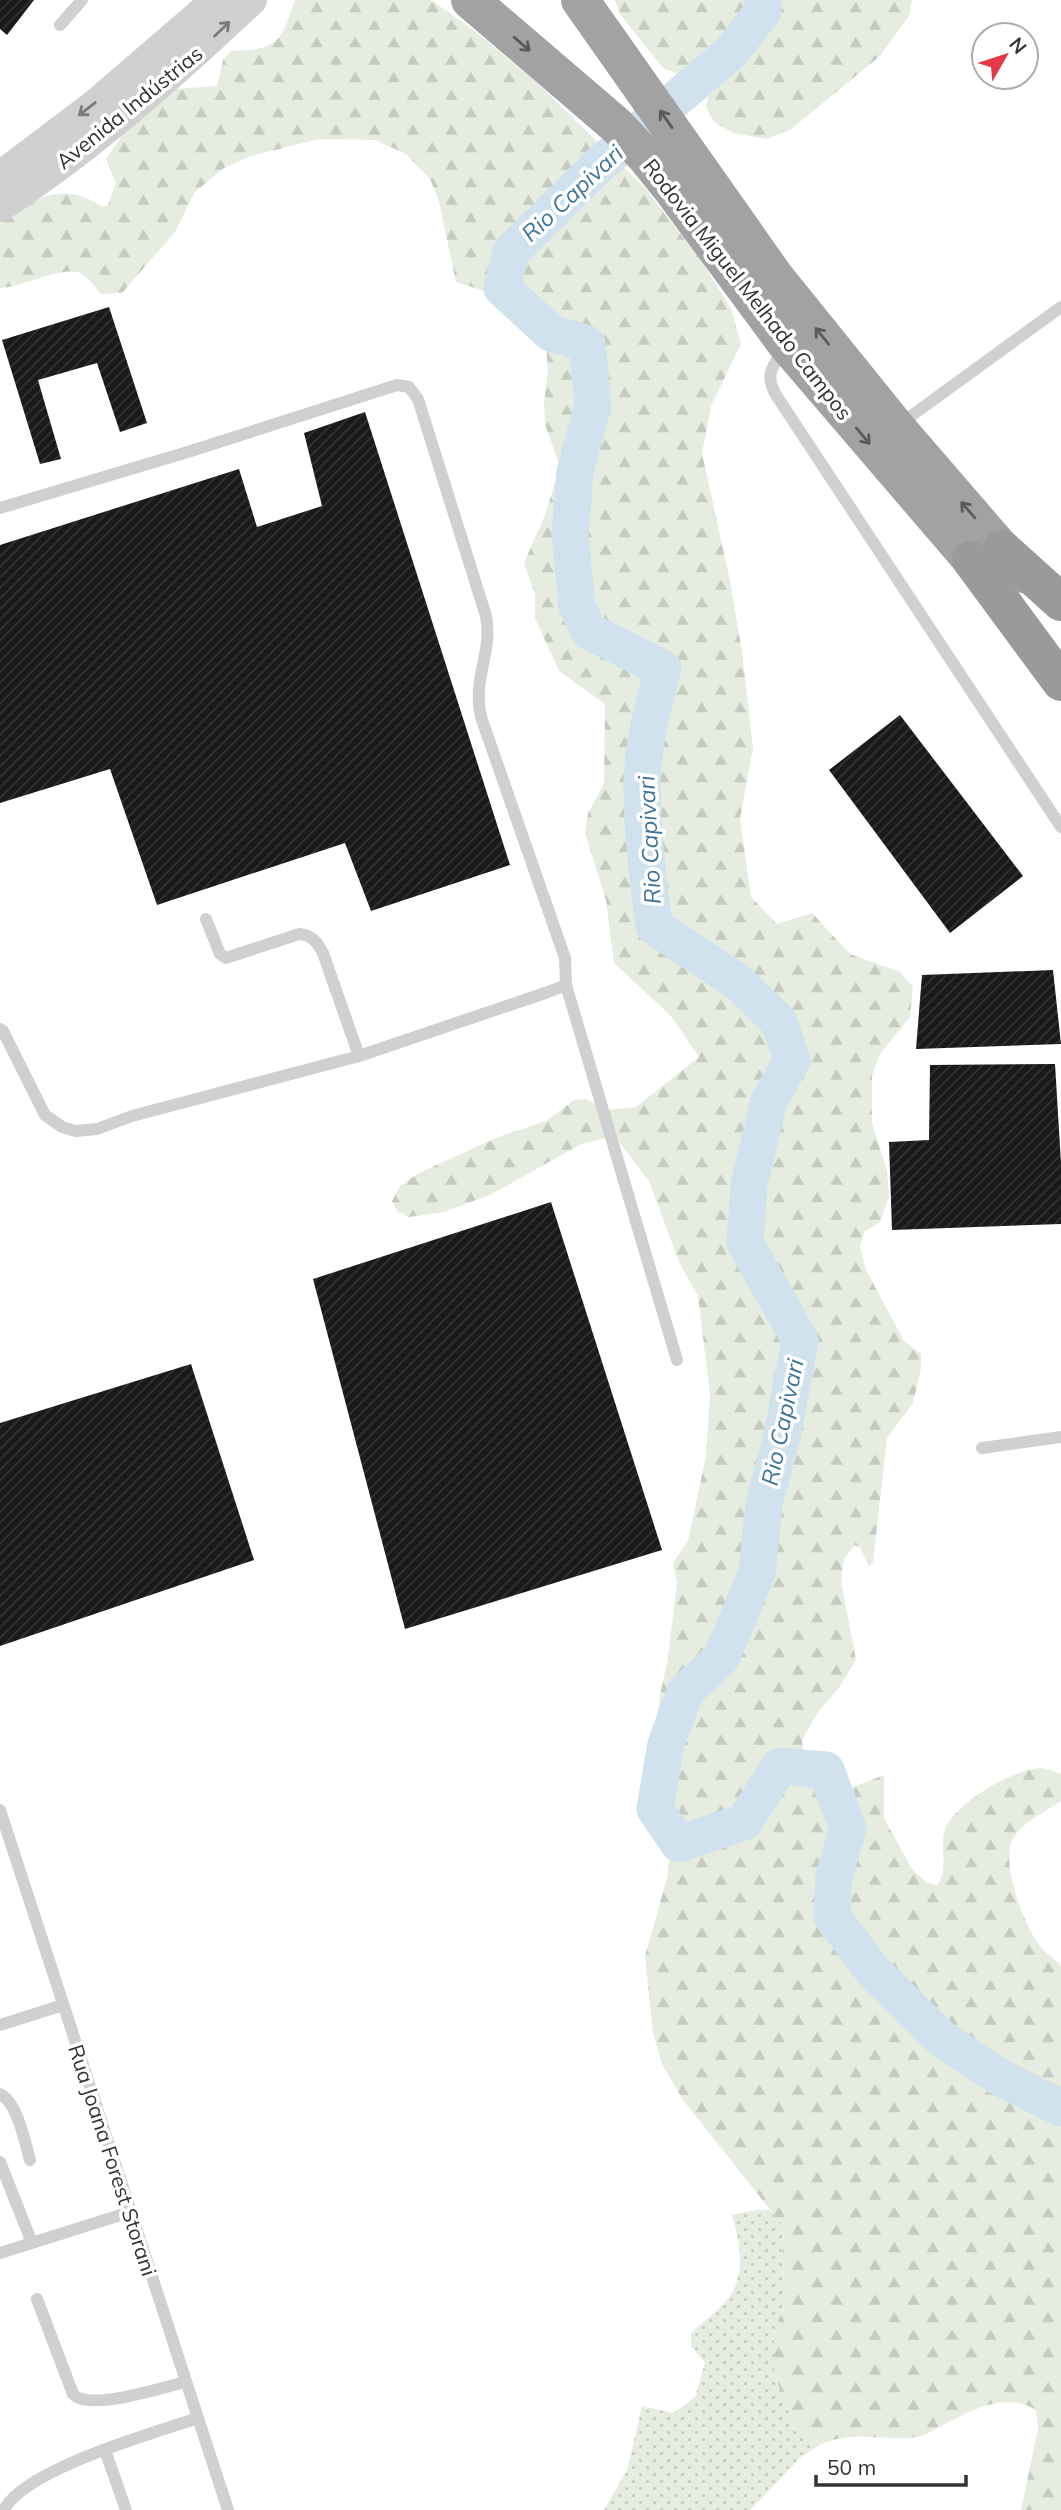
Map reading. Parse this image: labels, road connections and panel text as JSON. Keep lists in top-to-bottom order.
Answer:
{
  "streets": {
    "highway": ["Rodovia Miguel Melhado Campos"],
    "street": ["Avenida Indústrias"],
    "lane": ["Rua Joana Forest Storani"]
  },
  "water": ["Rio Capivari"],
  "scale_bar": "50 m",
  "north": "top right"
}
